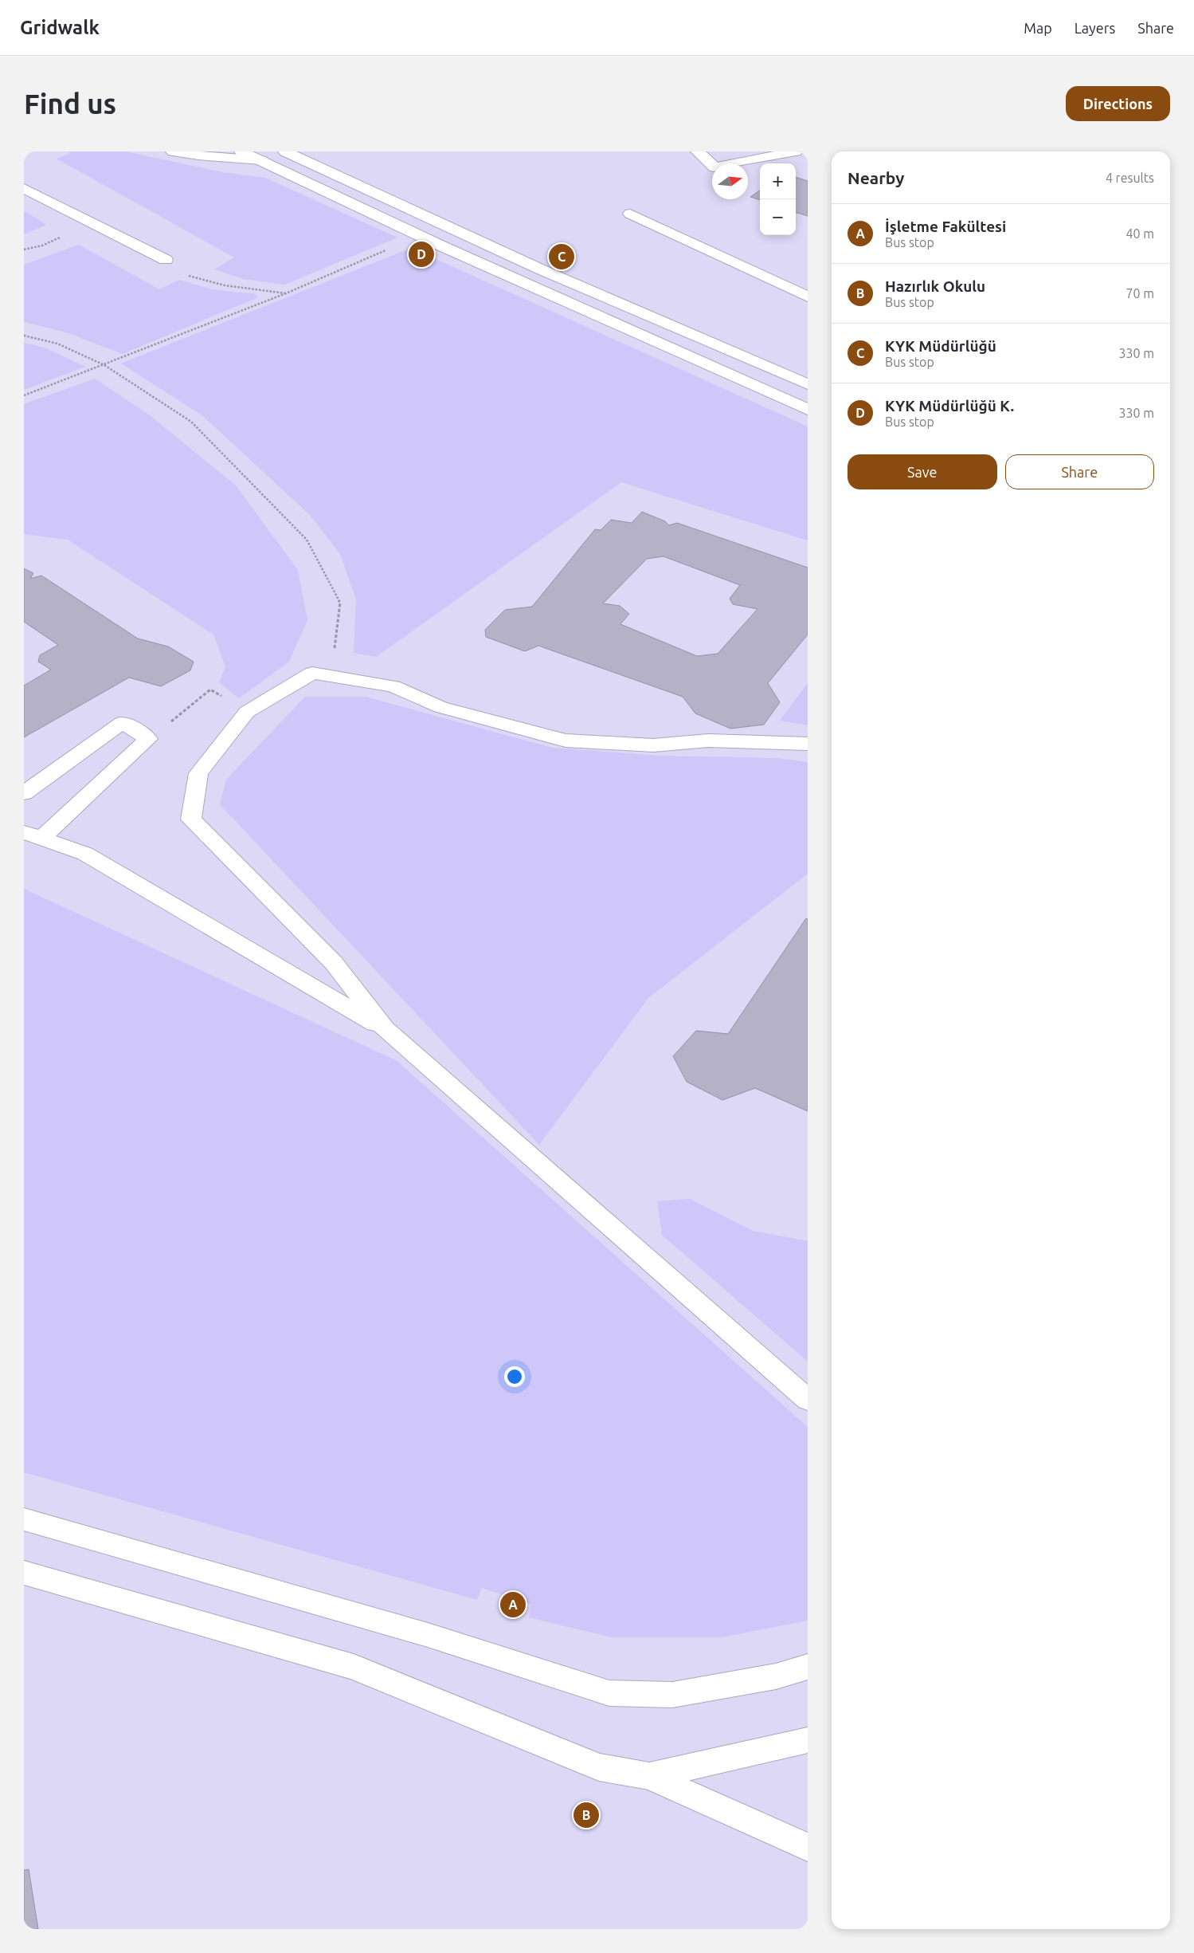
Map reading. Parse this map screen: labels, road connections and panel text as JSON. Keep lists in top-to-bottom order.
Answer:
{
  "north": "right",
  "page": {
    "header": "Gridwalk",
    "nav": ["Map", "Layers", "Share"],
    "buttons": [
      "Directions",
      ["Save", "Share"]
    ],
    "title": "Find us",
    "heading": ["Nearby", "4 results"],
    "map_buttons": ["+", "−"],
    "list": [
      {
        "mark": "A",
        "name": "İşletme Fakültesi",
        "note": "Bus stop",
        "value": "40 m"
      },
      {
        "mark": "B",
        "name": "Hazırlık Okulu",
        "note": "Bus stop",
        "value": "70 m"
      },
      {
        "mark": "C",
        "name": "KYK Müdürlüğü",
        "note": "Bus stop",
        "value": "330 m"
      },
      {
        "mark": "D",
        "name": "KYK Müdürlüğü K.",
        "note": "Bus stop",
        "value": "330 m"
      }
    ],
    "pins": [
      "D",
      "C",
      "A",
      "B"
    ]
  }
}
